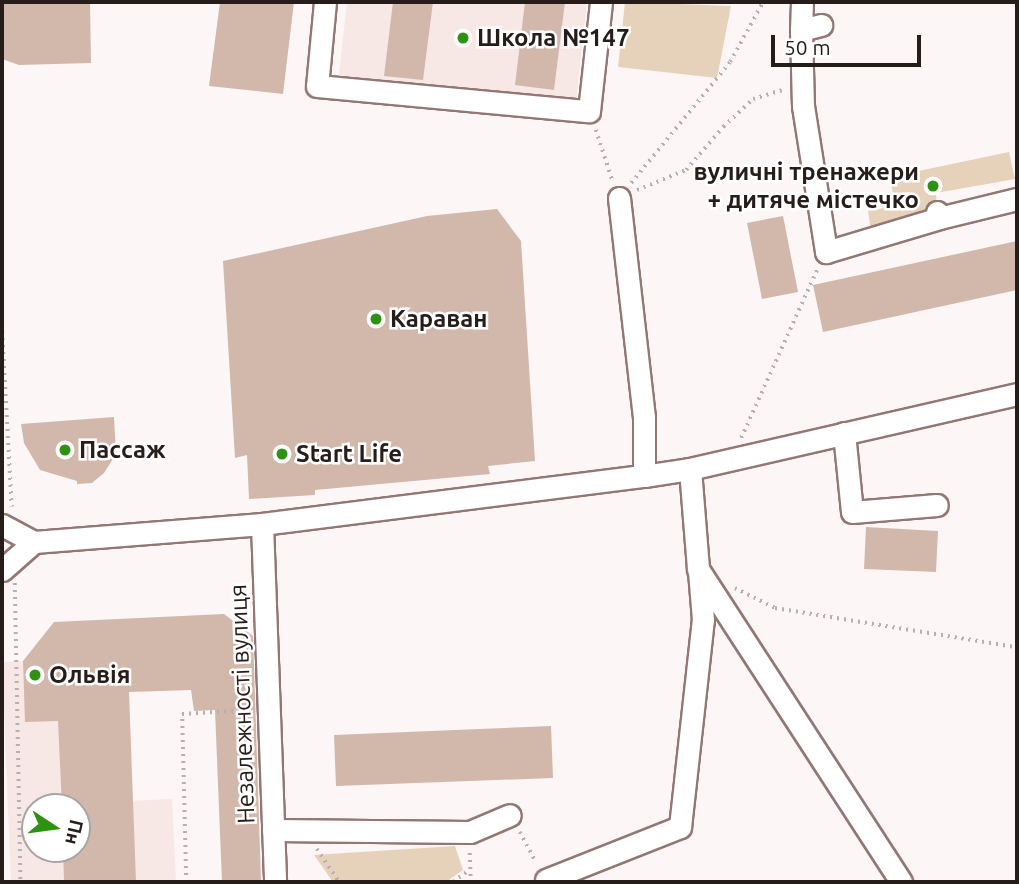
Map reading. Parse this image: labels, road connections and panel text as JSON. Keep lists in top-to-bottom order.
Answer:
{
  "streets": {
    "street": ["Незалежності вулиця"]
  },
  "places": [
    "Школа №147",
    "вуличні тренажери + дитяче містечко",
    "Караван",
    "Пассаж",
    "Start Life",
    "Ольвія"
  ],
  "scale_bar": "50 m",
  "north": "right"
}
